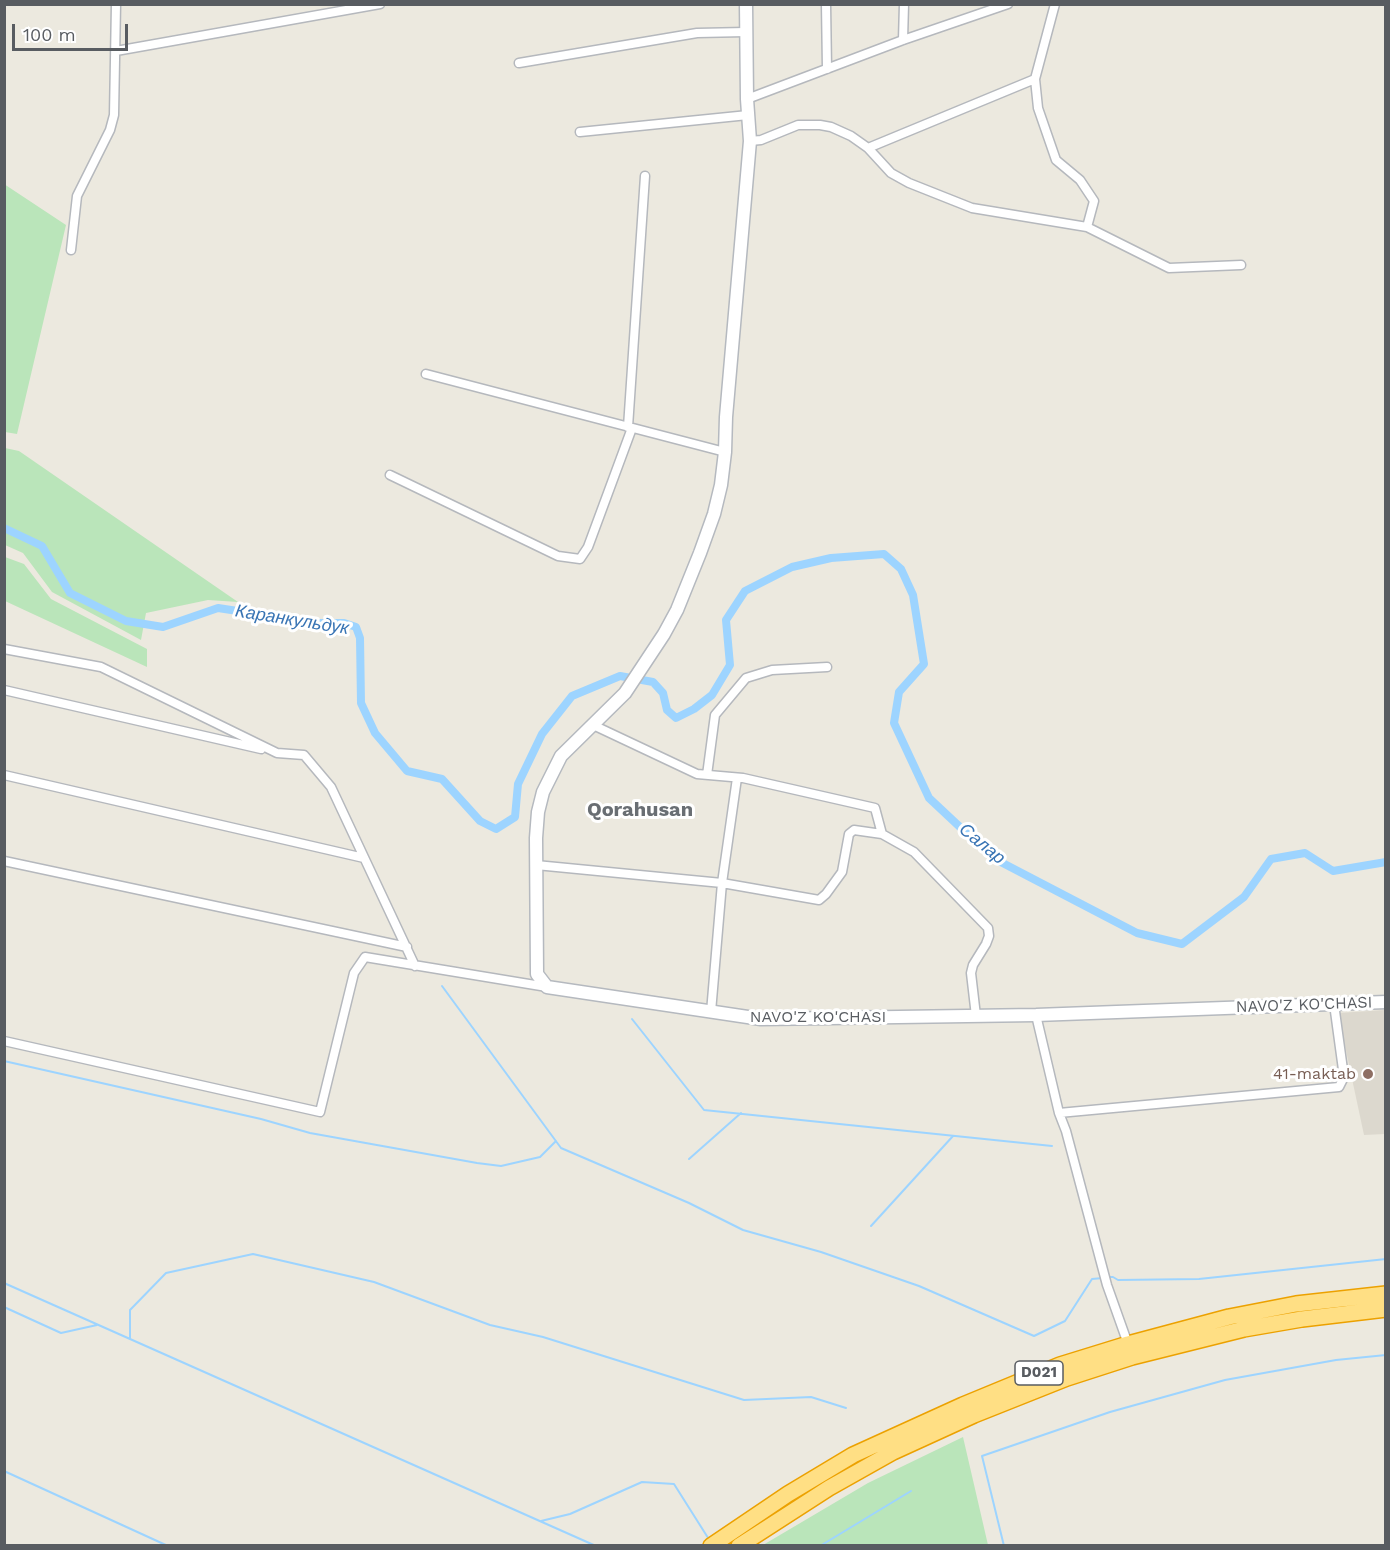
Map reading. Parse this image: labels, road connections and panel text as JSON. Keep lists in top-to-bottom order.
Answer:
{
  "streets": {
    "highway": ["D021"],
    "street": ["NAVO'Z KO'CHASI"]
  },
  "districts": ["Qorahusan"],
  "water": ["Каранкульдук", "Салар"],
  "places": ["41-maktab"],
  "scale_bar": "100 m"
}
